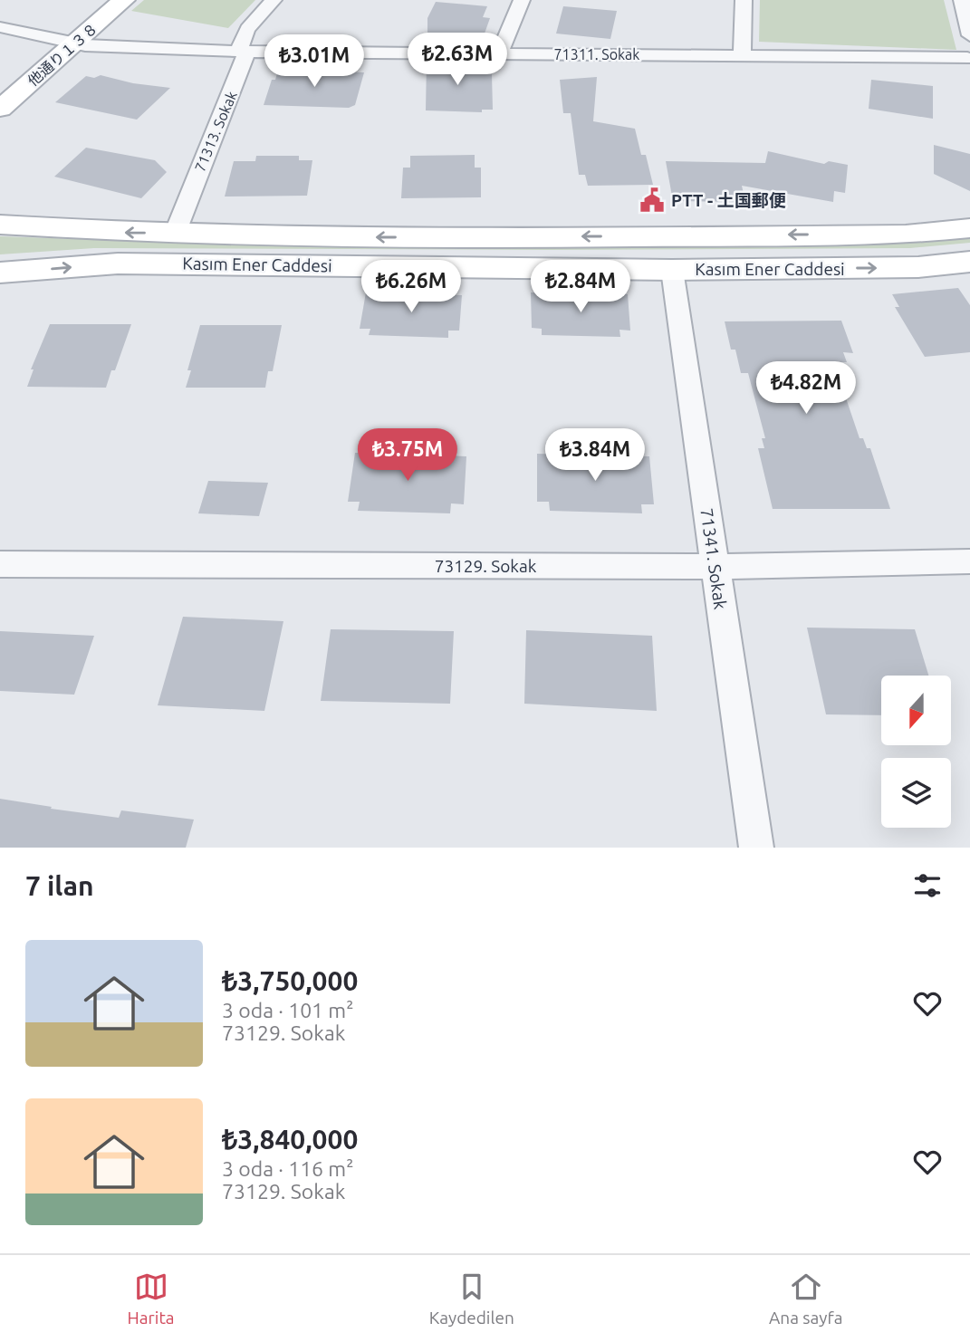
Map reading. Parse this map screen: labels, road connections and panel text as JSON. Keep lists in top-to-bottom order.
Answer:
{
  "streets": {
    "main road": ["他通り１３８", "Kasım Ener Caddesi"],
    "street": [
      "71311. Sokak",
      "71313. Sokak",
      "71341. Sokak",
      "73129. Sokak"
    ]
  },
  "crossings": [
    ["他通り１３８", "71311. Sokak"],
    ["71311. Sokak", "71313. Sokak"],
    ["71313. Sokak", "Kasım Ener Caddesi"],
    ["Kasım Ener Caddesi", "71341. Sokak"],
    ["71341. Sokak", "73129. Sokak"]
  ],
  "places": {
    "public building": ["PTT - 土国郵便"]
  },
  "north": "bottom",
  "page": {
    "price": [
      "₺2.63M",
      "₺3.01M",
      "₺6.26M",
      "₺2.84M",
      "₺4.82M",
      "₺3.75M",
      "₺3.84M"
    ],
    "heading": "7 ilan",
    "list": [
      {
        "name": "₺3,750,000",
        "note": "3 oda · 101 m² · 73129. Sokak"
      },
      {
        "name": "₺3,840,000",
        "note": "3 oda · 116 m² · 73129. Sokak"
      }
    ],
    "tabs": ["Harita", "Kaydedilen", "Ana sayfa"]
  }
}
